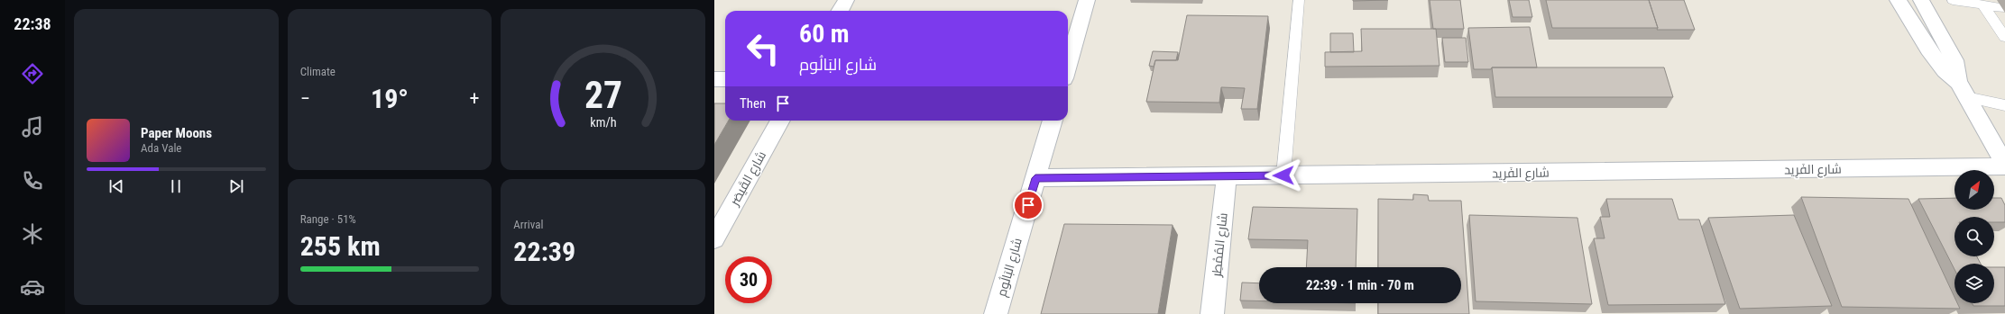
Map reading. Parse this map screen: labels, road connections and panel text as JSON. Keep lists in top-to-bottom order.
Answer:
{
  "streets": {
    "street": [
      "شارع الفَرِيد",
      "شارع القَيصَر",
      "شارع المُمْطِر",
      "شارع البَالُوم"
    ]
  },
  "crossings": [
    ["شارع الفَرِيد", "شارع المُمْطِر"],
    ["شارع الفَرِيد", "شارع البَالُوم"]
  ],
  "north": "top right",
  "page": {
    "tabs": "22:38",
    "tile": [
      "Climate",
      ["Range · 51%", "255 km"],
      ["Arrival", "22:39"]
    ],
    "turn": ["60 m", "شارع البَالُوم"],
    "heat": ["−", "19°", "+"],
    "then": "Then",
    "song": ["Paper Moons", "Ada Vale"],
    "limit": "30",
    "trip": "22:39 · 1 min · 70 m",
    "gauge": ["27", "km/h"]
  }
}
